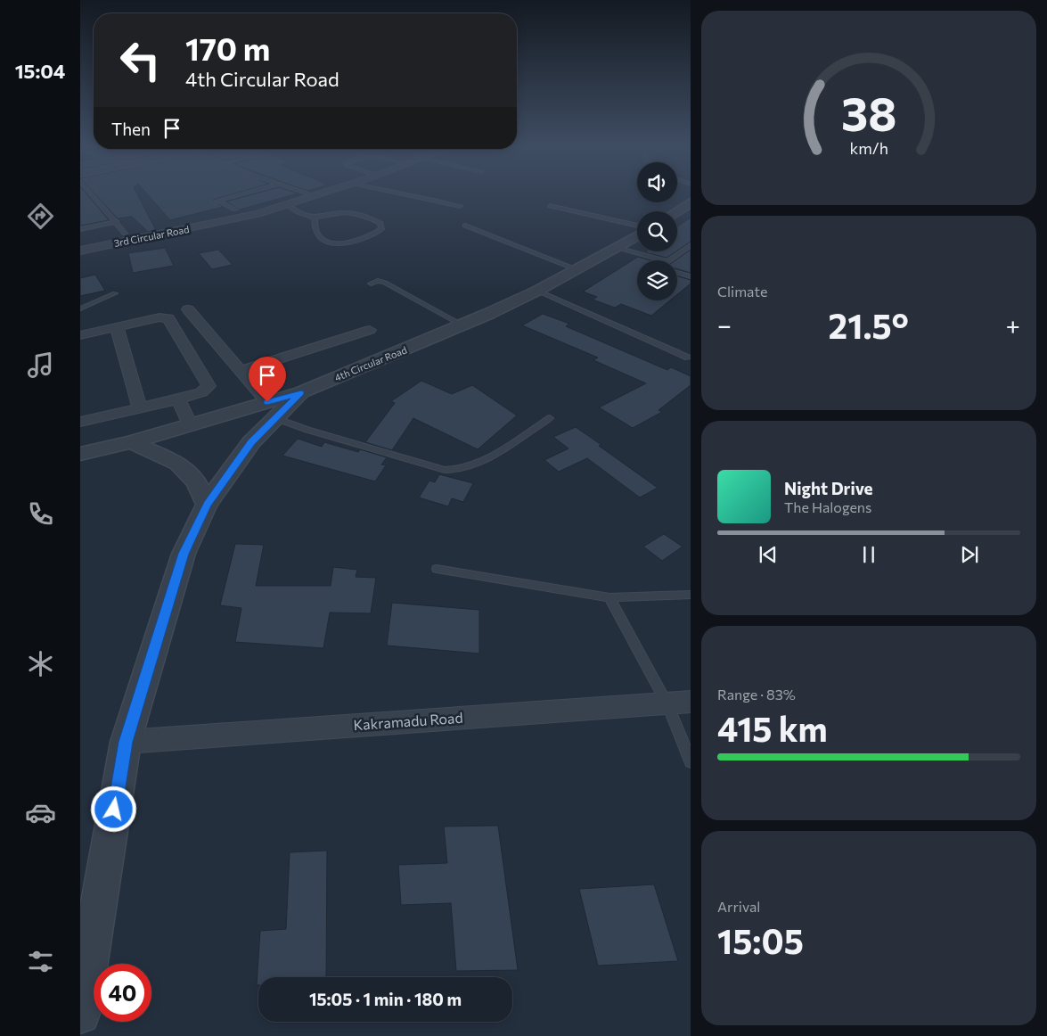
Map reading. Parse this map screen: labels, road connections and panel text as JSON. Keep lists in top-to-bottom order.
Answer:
{
  "streets": {
    "street": ["3rd Circular Road", "4th Circular Road", "Kakramadu Road"]
  },
  "page": {
    "tabs": "15:04",
    "turn": ["170 m", "4th Circular Road"],
    "then": "Then",
    "tile": [
      "Climate",
      ["Range · 83%", "415 km"],
      ["Arrival", "15:05"]
    ],
    "heat": ["−", "21.5°", "+"],
    "song": ["Night Drive", "The Halogens"],
    "limit": "40",
    "trip": "15:05 · 1 min · 180 m",
    "gauge": ["38", "km/h"]
  }
}
